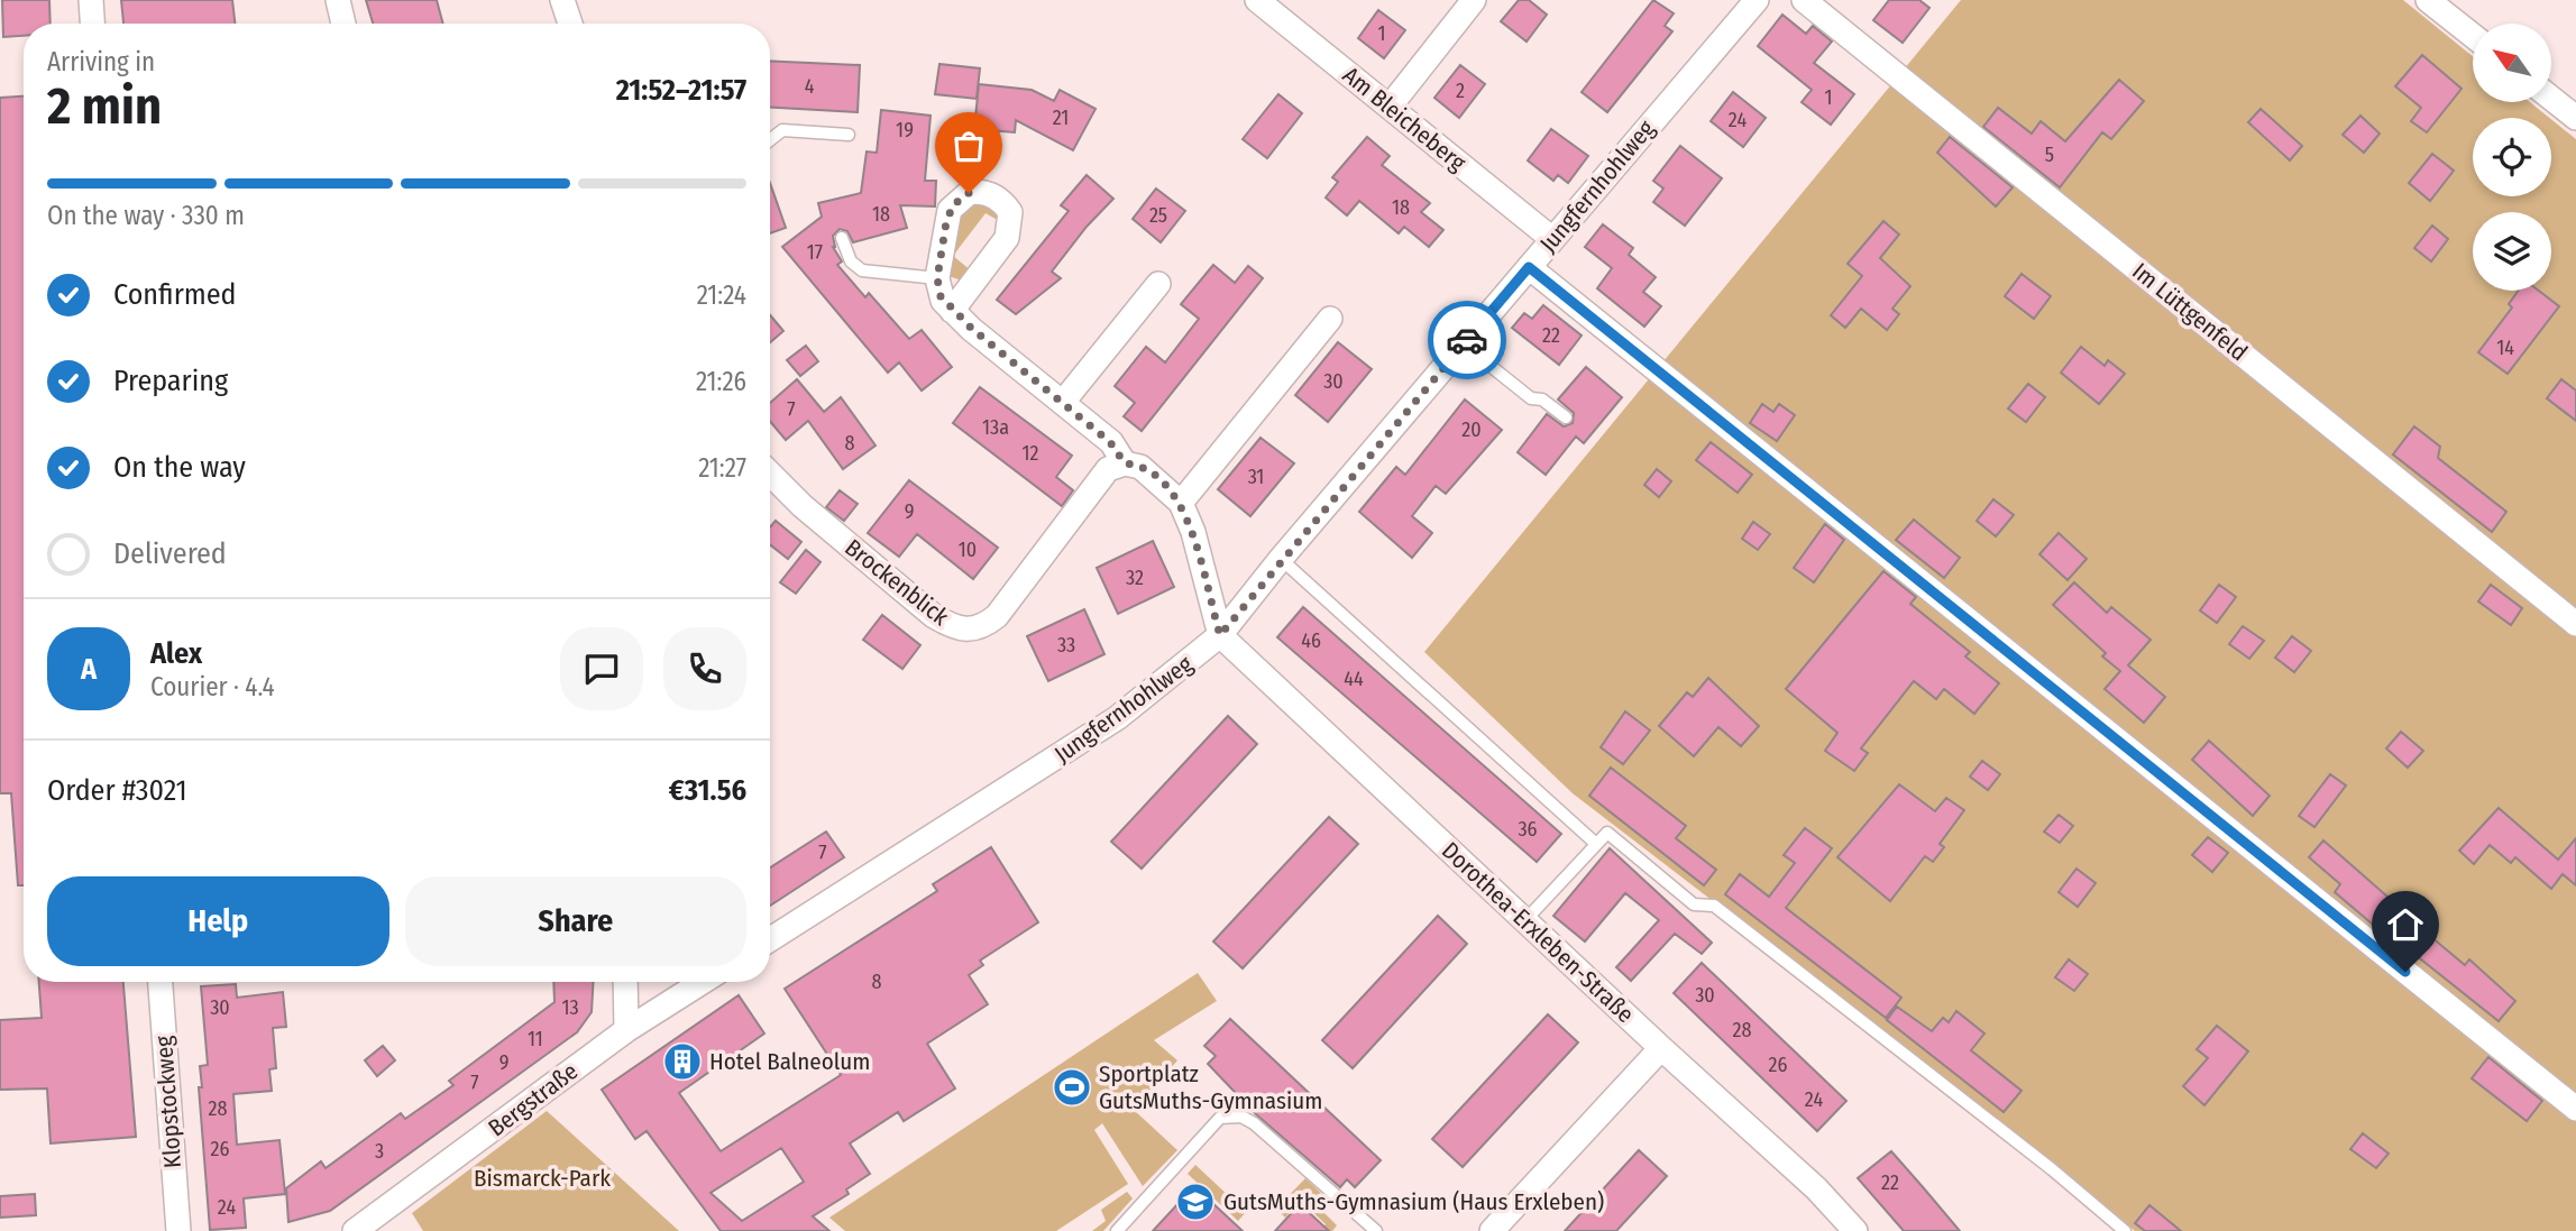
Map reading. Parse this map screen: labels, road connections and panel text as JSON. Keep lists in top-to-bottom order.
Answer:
{
  "streets": {
    "street": [
      "Am Bleicheberg",
      "Jungfernhohlweg",
      "Im Lüttgenfeld",
      "Brockenblick",
      "Dorothea-Erxleben-Straße",
      "Bergstraße",
      "Klopstockweg"
    ]
  },
  "crossings": [
    ["Am Bleicheberg", "Jungfernhohlweg"],
    ["Jungfernhohlweg", "Dorothea-Erxleben-Straße"]
  ],
  "parks": ["Bismarck-Park"],
  "places": {
    "building": ["Hotel Balneolum"],
    "sports": ["Sportplatz GutsMuths-Gymnasium"],
    "school or university": ["GutsMuths-Gymnasium (Haus Erxleben)"]
  },
  "house_numbers": [
    "1",
    "4",
    "2",
    "1",
    "21",
    "24",
    "19",
    "5",
    "18",
    "18",
    "25",
    "17",
    "22",
    "14",
    "30",
    "7",
    "13a",
    "20",
    "8",
    "12",
    "31",
    "9",
    "10",
    "32",
    "46",
    "33",
    "44",
    "36",
    "7",
    "8",
    "30",
    "30",
    "13",
    "28",
    "11",
    "9",
    "26",
    "7",
    "24",
    "28",
    "26",
    "3",
    "22",
    "24"
  ],
  "north": "top left",
  "page": {
    "heading": ["2 min", "Arriving in", "21:52–21:57"],
    "panel": [
      "Alex",
      "Courier · 4.4",
      "Order #3021",
      "€31.56"
    ],
    "bar": "On the way · 330 m",
    "list": [
      ["Confirmed", "21:24"],
      ["Preparing", "21:26"],
      ["On the way", "21:27"],
      "Delivered"
    ],
    "round": "A",
    "buttons": ["Help", "Share"]
  }
}
